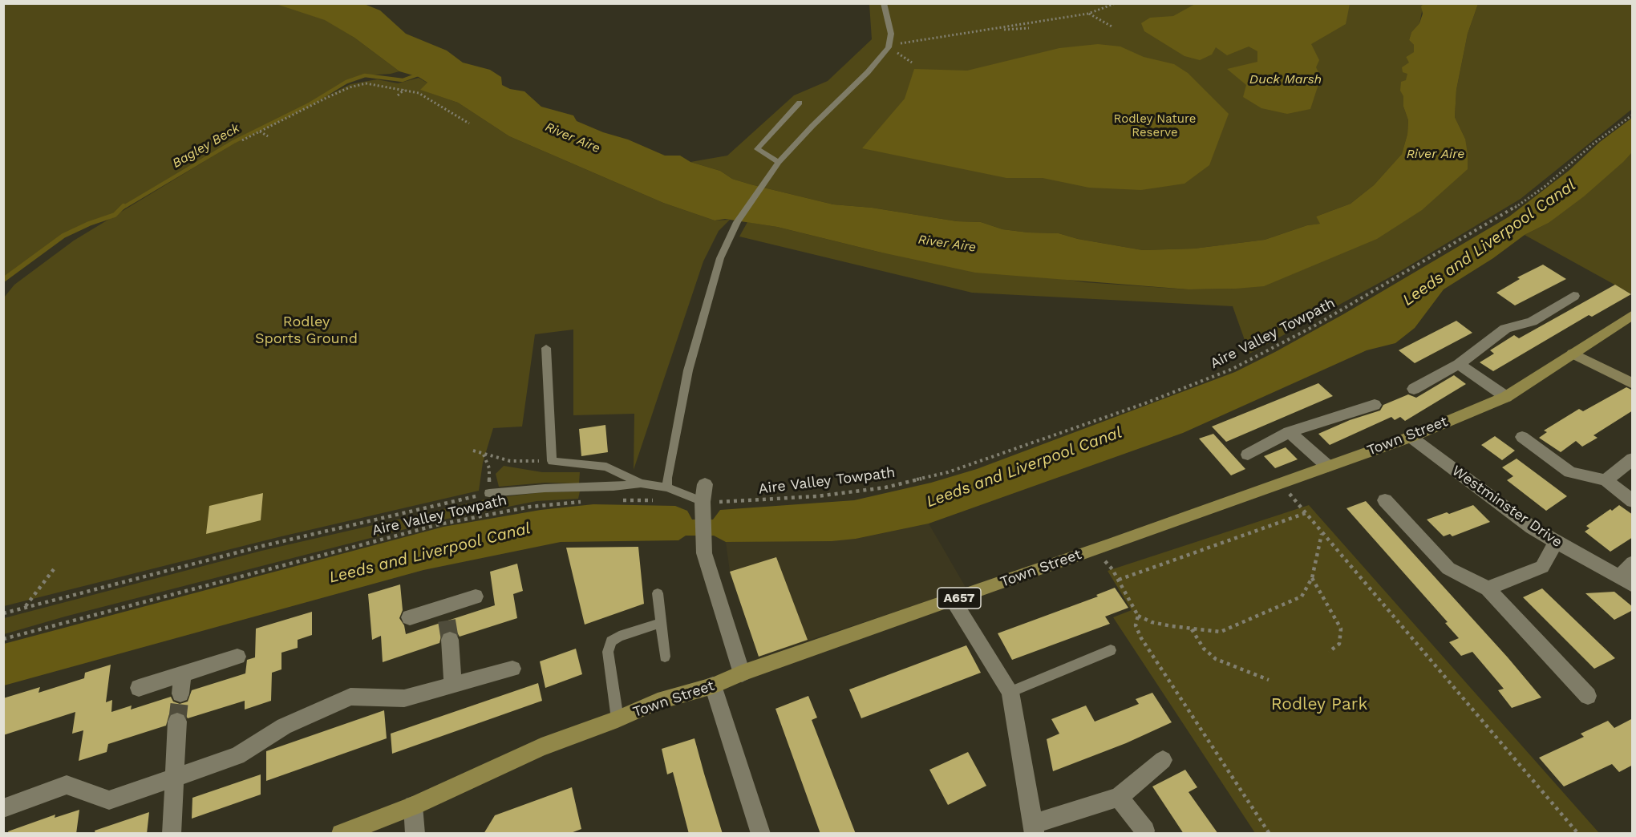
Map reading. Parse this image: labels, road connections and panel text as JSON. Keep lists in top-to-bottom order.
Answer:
{
  "streets": {
    "main road": ["Town Street", "A657"],
    "street": ["Westminster Drive"],
    "path": ["Aire Valley Towpath"]
  },
  "crossings": [
    ["Town Street", "Westminster Drive"],
    ["Town Street", "A657"]
  ],
  "water": [
    "Duck Marsh",
    "River Aire",
    "Bagley Beck",
    "Leeds and Liverpool Canal"
  ],
  "parks": ["Rodley Nature Reserve", "Rodley Sports Ground", "Rodley Park"]
}
